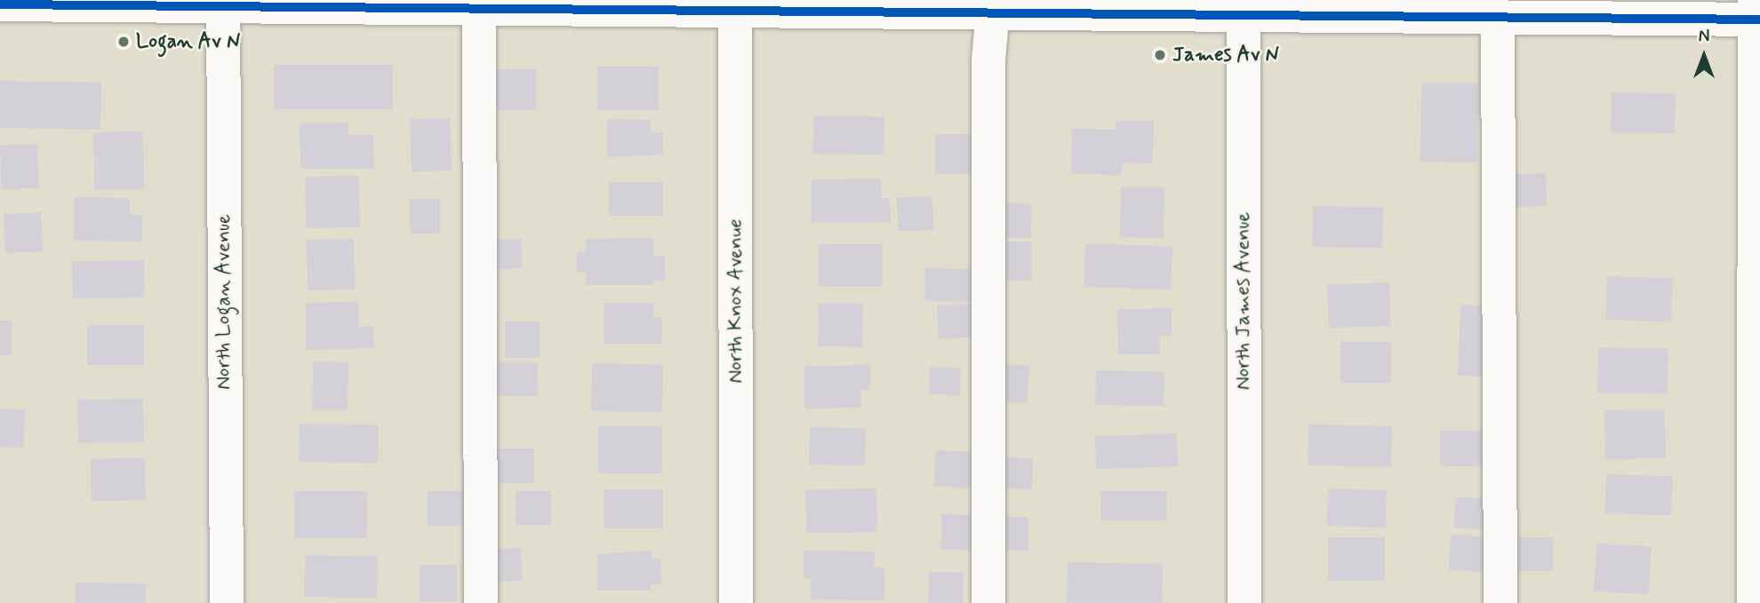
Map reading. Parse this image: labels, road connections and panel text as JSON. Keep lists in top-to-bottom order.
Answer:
{
  "streets": {
    "street": ["North Knox Avenue", "North James Avenue", "North Logan Avenue"]
  },
  "places": ["Logan Av N", "James Av N"],
  "north": "top"
}
